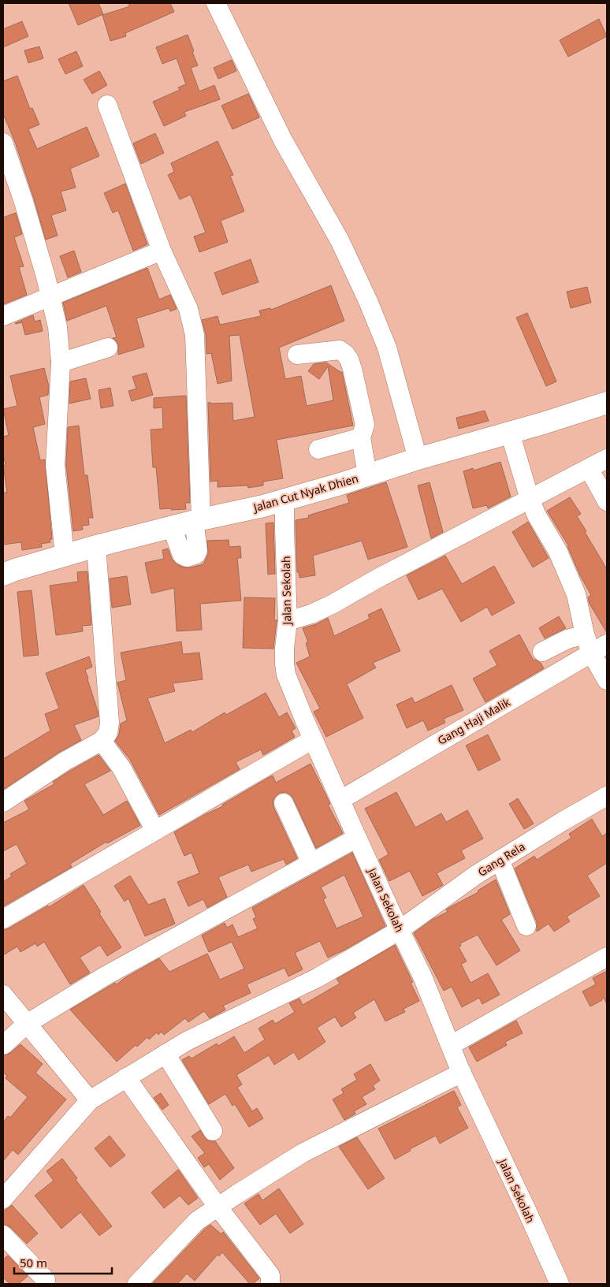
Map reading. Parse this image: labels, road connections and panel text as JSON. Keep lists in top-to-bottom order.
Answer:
{
  "streets": {
    "main road": ["Jalan Cut Nyak Dhien"],
    "street": ["Jalan Sekolah", "Gang Haji Malik", "Gang Rela"]
  },
  "crossings": [
    ["Jalan Cut Nyak Dhien", "Jalan Sekolah"],
    ["Jalan Sekolah", "Gang Haji Malik"],
    ["Jalan Sekolah", "Gang Rela"]
  ],
  "scale_bar": "50 m"
}
